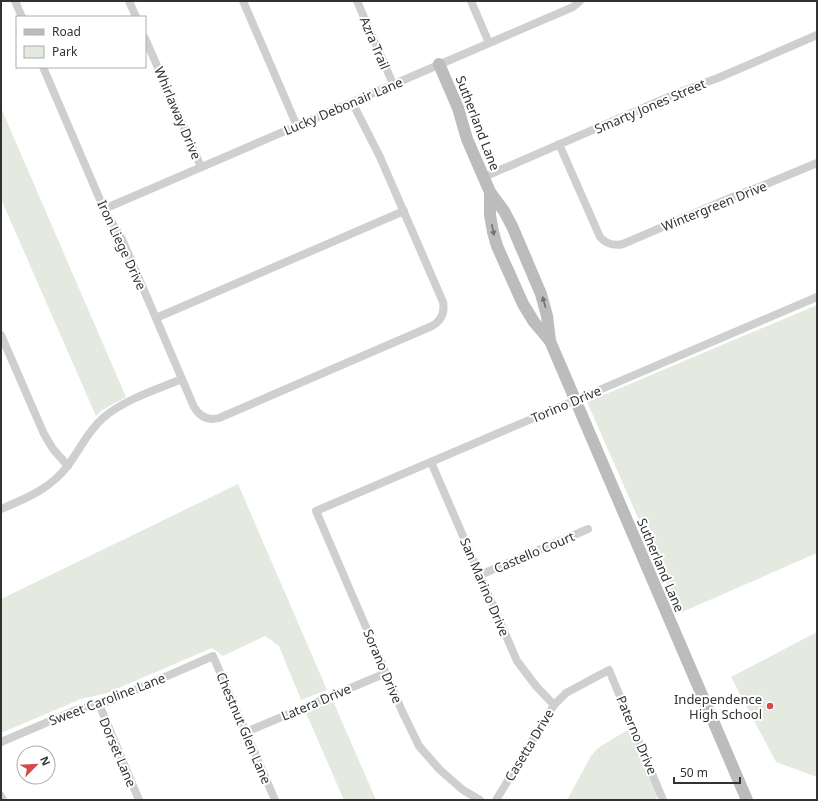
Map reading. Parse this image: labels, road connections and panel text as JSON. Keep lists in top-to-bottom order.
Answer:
{
  "streets": {
    "street": [
      "Azra Trail",
      "Lucky Debonair Lane",
      "Smarty Jones Street",
      "Whirlaway Drive",
      "Sutherland Lane",
      "Wintergreen Drive",
      "Iron Liege Drive",
      "Torino Drive",
      "Castello Court",
      "San Marino Drive",
      "Sorano Drive",
      "Sweet Caroline Lane",
      "Latera Drive",
      "Chestnut Glen Lane",
      "Paterno Drive",
      "Casetta Drive",
      "Dorset Lane"
    ]
  },
  "crossings": [
    ["Azra Trail", "Lucky Debonair Lane"],
    ["Lucky Debonair Lane", "Whirlaway Drive"],
    ["Lucky Debonair Lane", "Sutherland Lane"],
    ["Lucky Debonair Lane", "Iron Liege Drive"],
    ["Smarty Jones Street", "Sutherland Lane"],
    ["Smarty Jones Street", "Wintergreen Drive"],
    ["Sutherland Lane", "Torino Drive"],
    ["Torino Drive", "San Marino Drive"],
    ["Torino Drive", "Sorano Drive"],
    ["Castello Court", "San Marino Drive"],
    ["San Marino Drive", "Casetta Drive"],
    ["Sorano Drive", "Latera Drive"],
    ["Sweet Caroline Lane", "Chestnut Glen Lane"],
    ["Sweet Caroline Lane", "Dorset Lane"],
    ["Latera Drive", "Chestnut Glen Lane"],
    ["Paterno Drive", "Casetta Drive"]
  ],
  "places": ["Independence High School"],
  "legend": ["Road", "Park"],
  "scale_bar": "50 m",
  "north": "top right"
}
